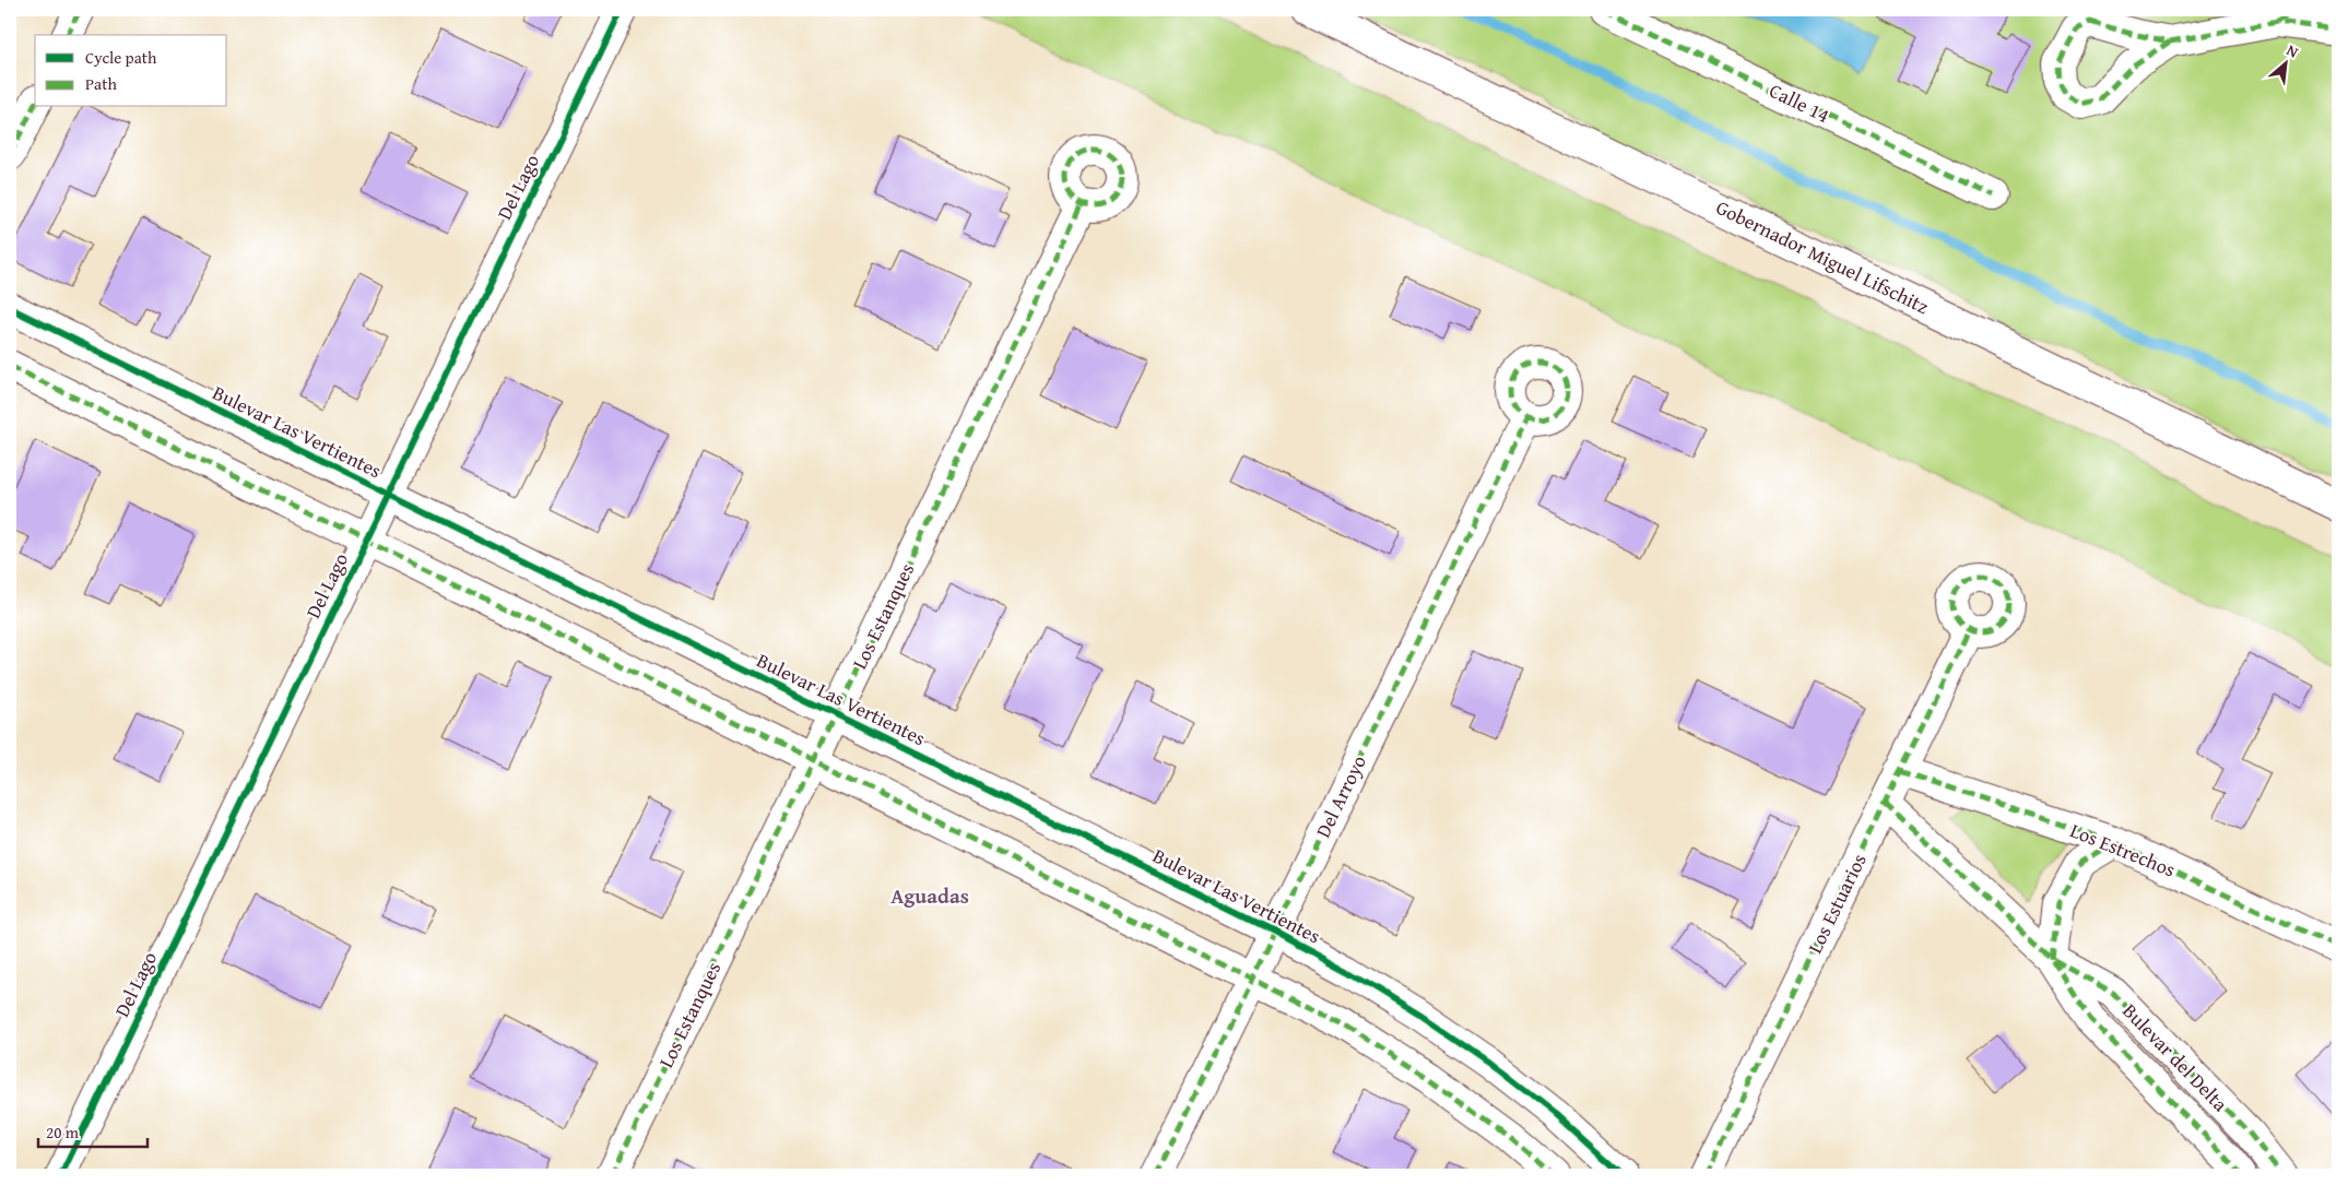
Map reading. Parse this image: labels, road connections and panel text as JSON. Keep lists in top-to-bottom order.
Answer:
{
  "streets": {
    "street": [
      "Calle 14",
      "Del Lago",
      "Gobernador Miguel Lifschitz",
      "Bulevar Las Vertientes",
      "Los Estanques",
      "Del Arroyo",
      "Los Estrechos",
      "Los Estuarios",
      "Bulevar del Delta"
    ]
  },
  "crossings": [
    ["Del Lago", "Bulevar Las Vertientes"],
    ["Bulevar Las Vertientes", "Los Estanques"],
    ["Bulevar Las Vertientes", "Del Arroyo"],
    ["Los Estrechos", "Los Estuarios"],
    ["Los Estuarios", "Bulevar del Delta"]
  ],
  "districts": ["Aguadas"],
  "legend": ["Cycle path", "Path"],
  "scale_bar": "20 m",
  "north": "top right"
}
